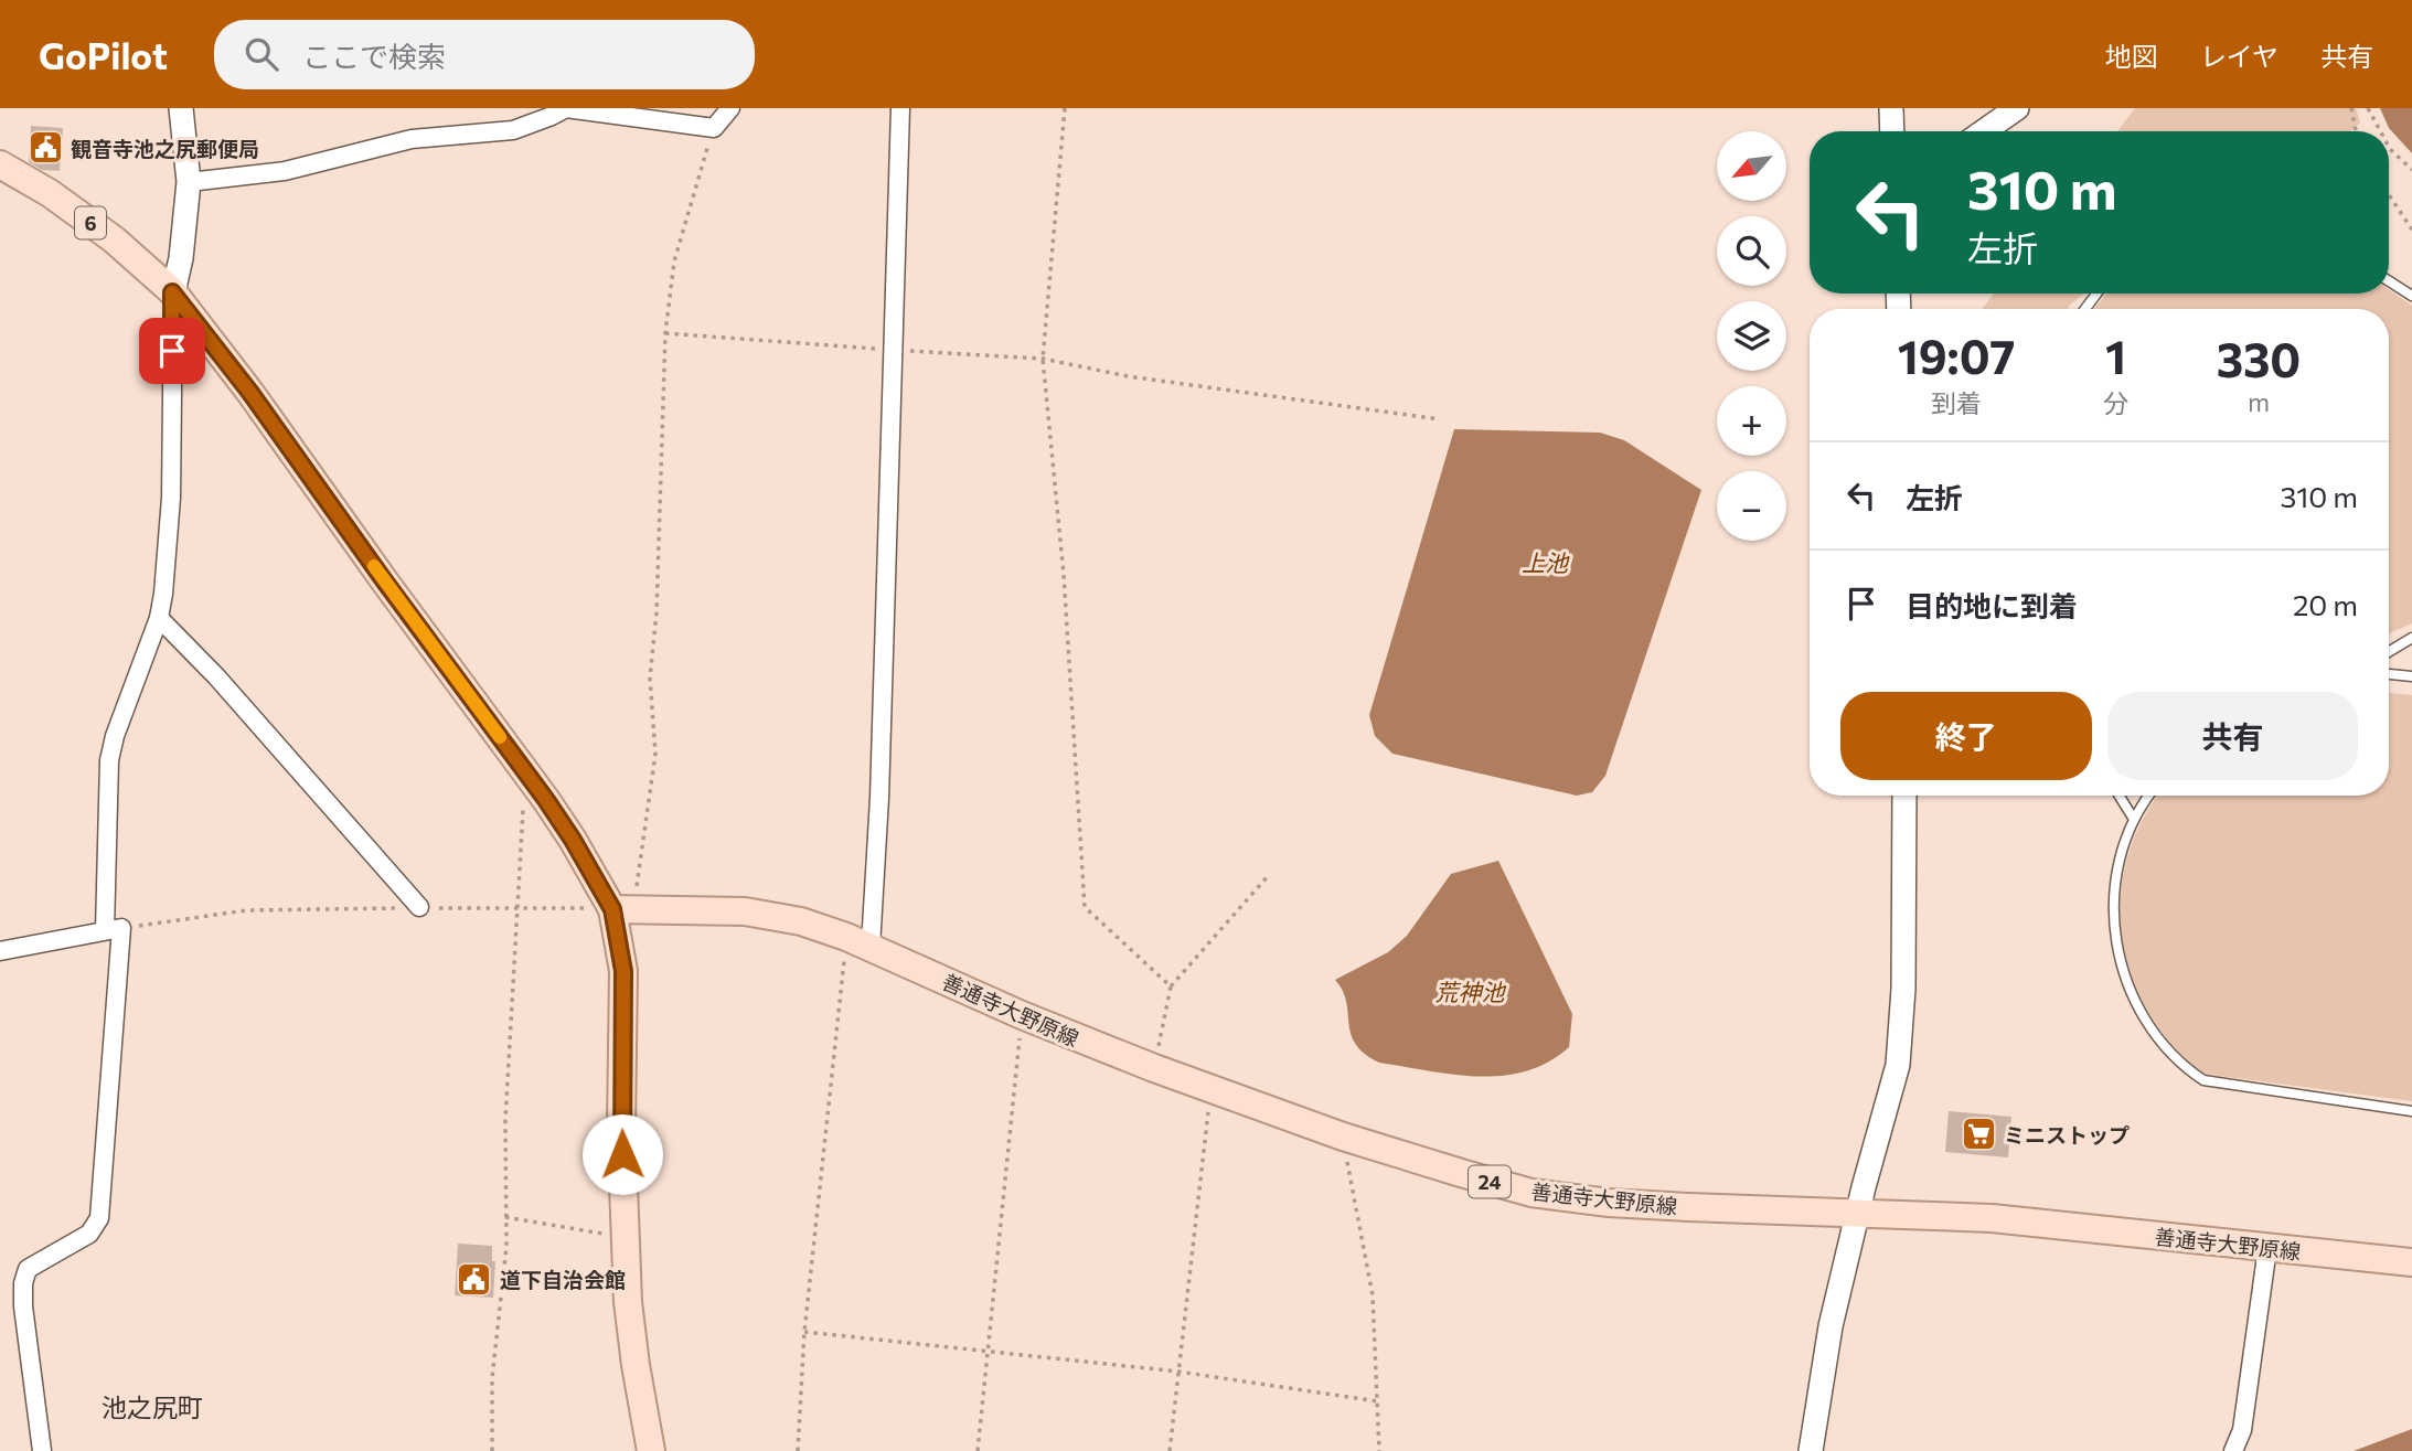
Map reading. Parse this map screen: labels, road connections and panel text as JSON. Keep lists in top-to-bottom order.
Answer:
{
  "streets": {
    "main road": ["6", "善通寺大野原線", "24"]
  },
  "crossings": [
    ["6", "善通寺大野原線"]
  ],
  "districts": ["池之尻町"],
  "water": ["上池", "荒神池"],
  "places": {
    "public building": ["観音寺池之尻郵便局", "道下自治会館"],
    "supermarket": ["ミニストップ"]
  },
  "north": "bottom left",
  "page": {
    "header": "GoPilot",
    "search": "ここで検索",
    "nav": ["地図", "レイヤ", "共有"],
    "map_buttons": ["+", "−"],
    "turn": ["310 m", "左折"],
    "eta": [
      "19:07",
      "到着",
      "1",
      "分",
      "330",
      "m"
    ],
    "list": [
      {
        "name": "左折",
        "value": "310 m"
      },
      {
        "name": "目的地に到着",
        "value": "20 m"
      }
    ],
    "buttons": ["終了", "共有"]
  }
}
